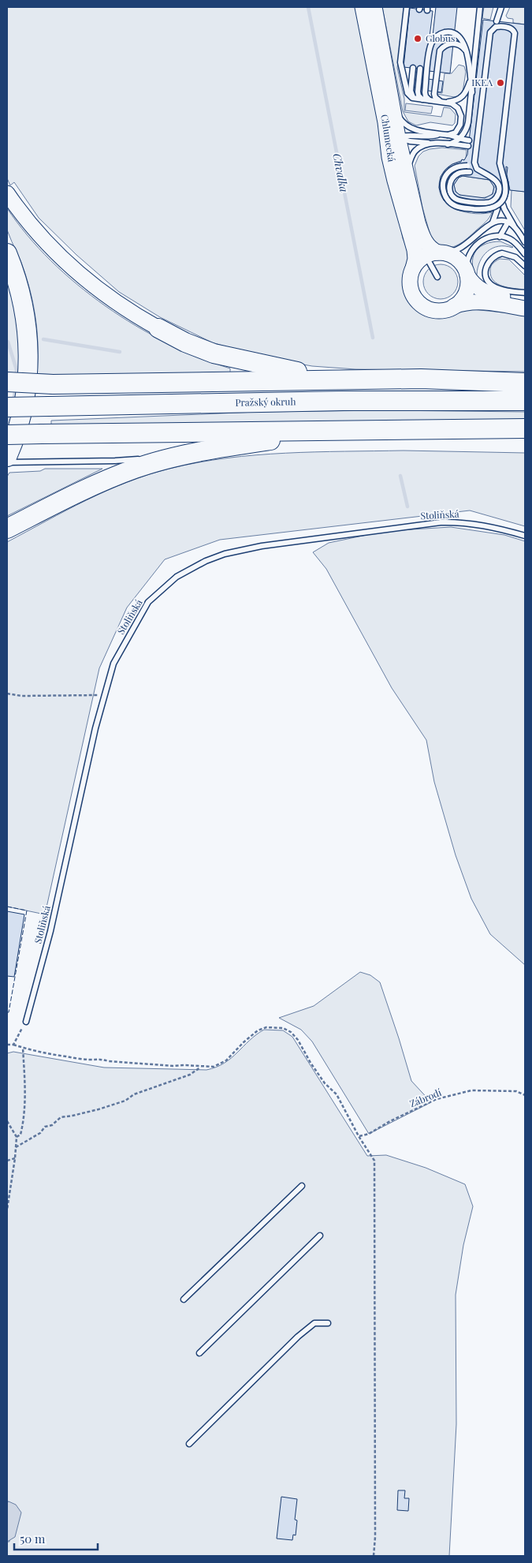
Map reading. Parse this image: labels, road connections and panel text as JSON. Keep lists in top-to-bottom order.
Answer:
{
  "streets": {
    "highway": ["Pražský okruh"],
    "main road": ["Chlumecká"],
    "lane": ["Stoliňská"],
    "path": ["Zábrodí"]
  },
  "water": ["Chvalka"],
  "places": ["Globus", "IKEA"],
  "scale_bar": "50 m"
}
